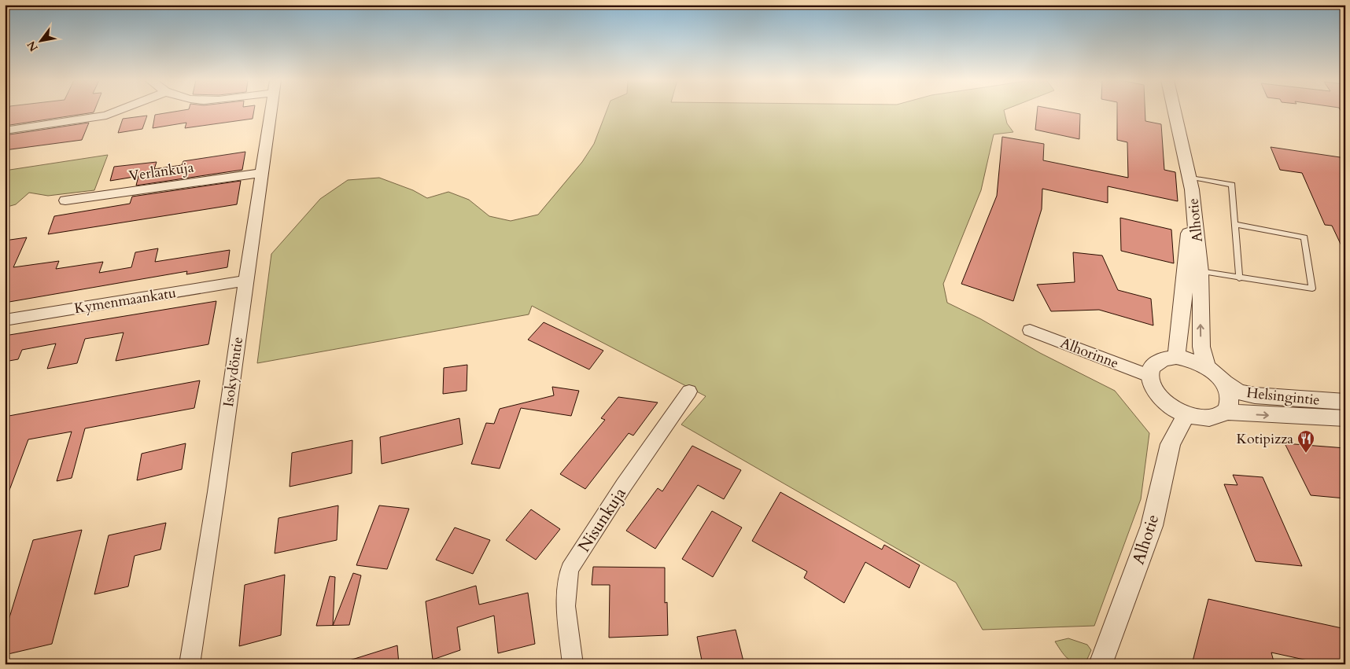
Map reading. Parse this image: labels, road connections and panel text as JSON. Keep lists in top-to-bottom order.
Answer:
{
  "streets": {
    "street": [
      "Verlankuja",
      "Alhotie",
      "Kymenmaankatu",
      "Alhorinne",
      "Isokydöntie",
      "Helsingintie",
      "Nisunkuja"
    ]
  },
  "crossings": [
    ["Verlankuja", "Isokydöntie"],
    ["Alhotie", "Alhorinne"],
    ["Alhotie", "Helsingintie"],
    ["Kymenmaankatu", "Isokydöntie"],
    ["Alhorinne", "Helsingintie"]
  ],
  "places": {
    "restaurant": ["Kotipizza"]
  },
  "north": "bottom left"
}
